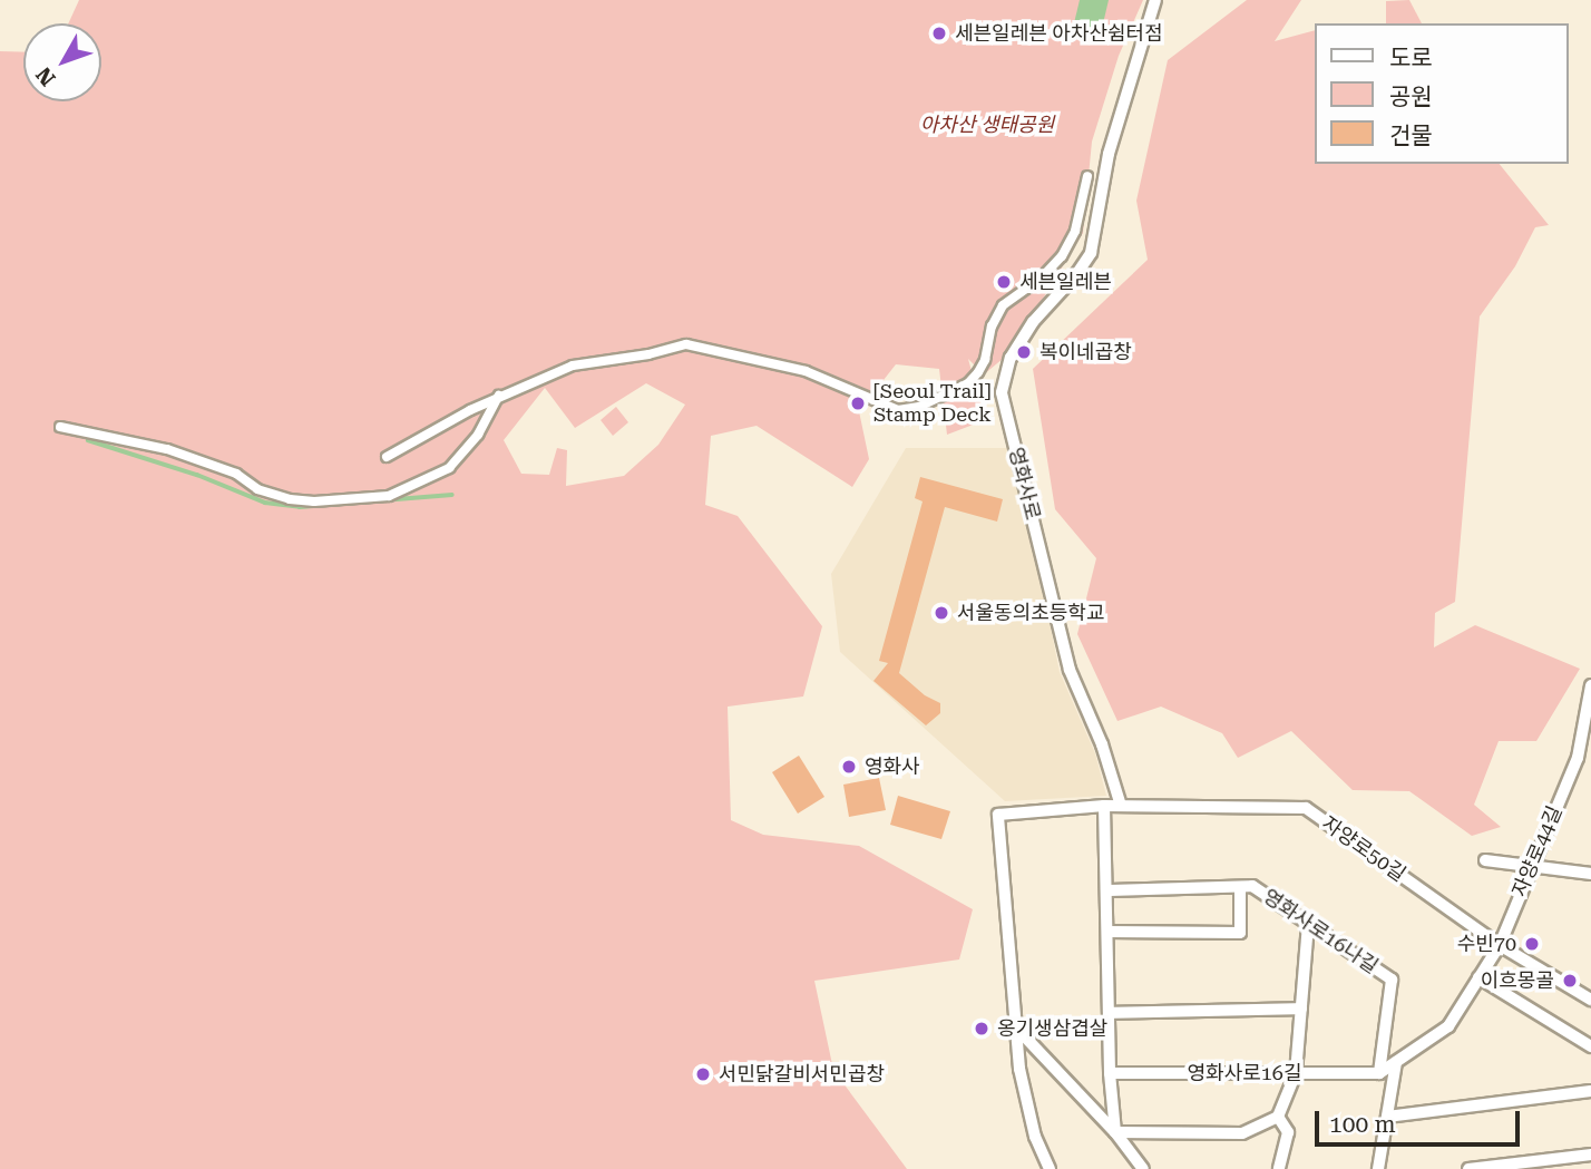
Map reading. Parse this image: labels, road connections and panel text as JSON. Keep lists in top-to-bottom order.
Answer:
{
  "streets": {
    "street": [
      "영화사로",
      "자양로50길",
      "자양로44길",
      "영화사로16나길",
      "영화사로16길"
    ]
  },
  "crossings": [
    ["영화사로", "자양로50길"],
    ["자양로50길", "자양로44길"],
    ["자양로44길", "영화사로16나길"],
    ["자양로44길", "영화사로16길"],
    ["영화사로16나길", "영화사로16길"]
  ],
  "parks": ["아차산 생태공원"],
  "places": [
    "세븐일레븐 아차산쉼터점",
    "세븐일레븐",
    "복이네곱창",
    "[Seoul Trail] Stamp Deck",
    "서울동의초등학교",
    "영화사",
    "수빈70",
    "이흐몽골",
    "옹기생삼겹살",
    "서민닭갈비서민곱창"
  ],
  "legend": ["도로", "공원", "건물"],
  "scale_bar": "100 m",
  "north": "bottom left"
}
